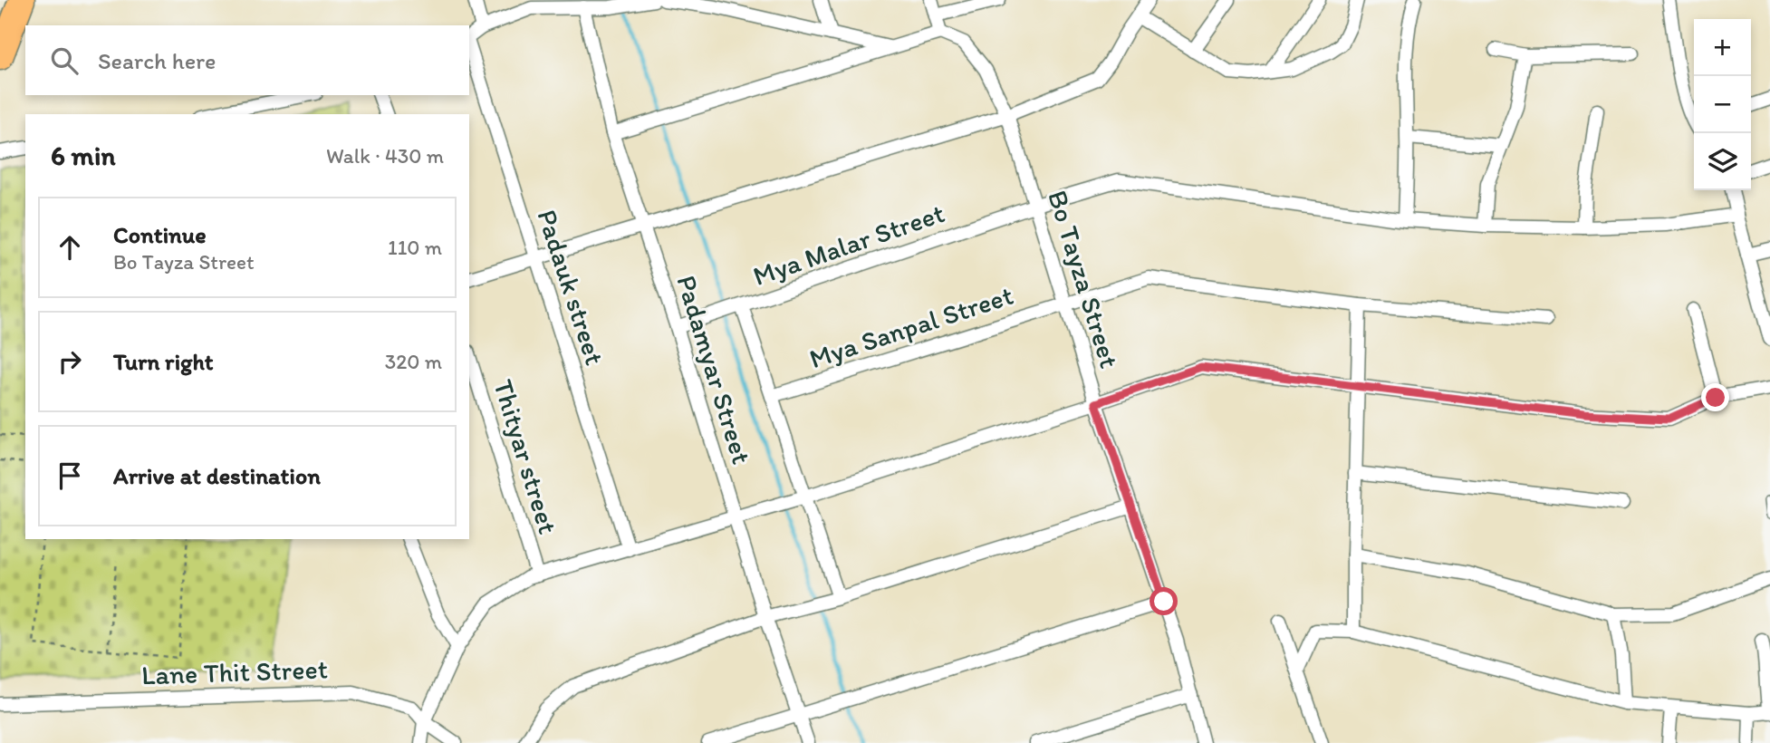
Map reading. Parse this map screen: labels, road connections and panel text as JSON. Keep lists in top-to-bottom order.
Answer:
{
  "streets": {
    "street": [
      "Mya Malar Street",
      "Bo Tayza Street",
      "Padauk street",
      "Mya Sanpal Street",
      "Padamyar Street",
      "Thityar street",
      "Lane Thit Street"
    ]
  },
  "crossings": [
    ["Mya Malar Street", "Bo Tayza Street"],
    ["Mya Malar Street", "Padamyar Street"],
    ["Bo Tayza Street", "Mya Sanpal Street"]
  ],
  "page": {
    "map_buttons": ["+", "−"],
    "search": "Search here",
    "heading": ["6 min", "Walk · 430 m"],
    "list": [
      ["Continue", "Bo Tayza Street", "110 m"],
      ["Turn right", "320 m"],
      "Arrive at destination"
    ]
  }
}
